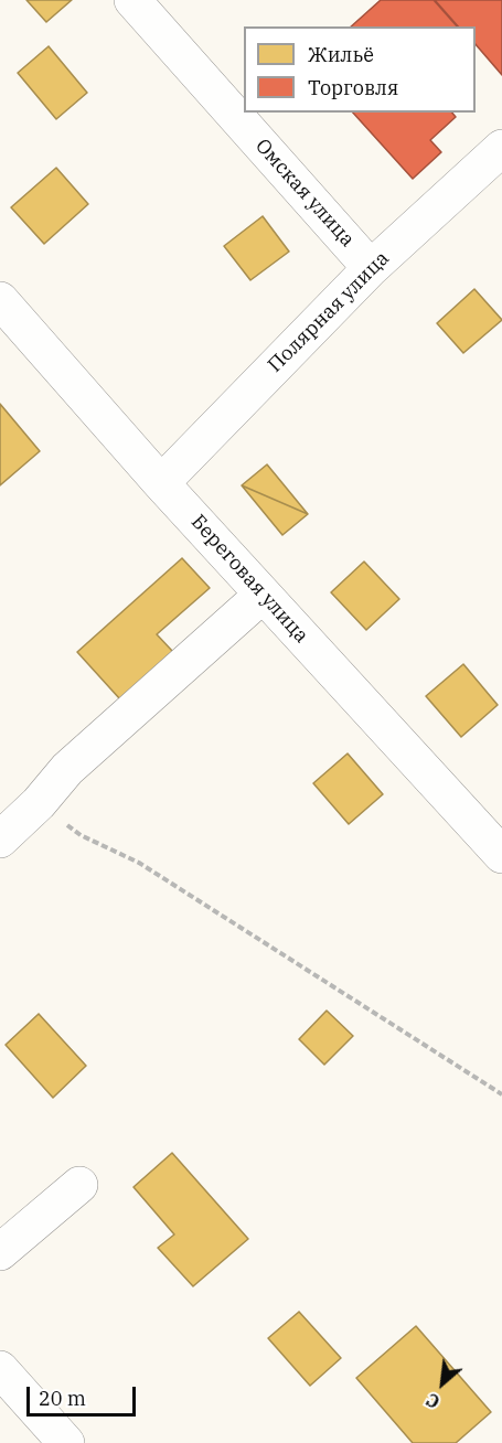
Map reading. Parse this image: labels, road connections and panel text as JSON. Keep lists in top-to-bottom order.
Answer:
{
  "streets": {
    "street": ["Омская улица", "Полярная улица", "Береговая улица"]
  },
  "crossings": [
    ["Омская улица", "Полярная улица"],
    ["Полярная улица", "Береговая улица"]
  ],
  "legend": ["Жильё", "Торговля"],
  "scale_bar": "20 m",
  "north": "bottom left"
}
